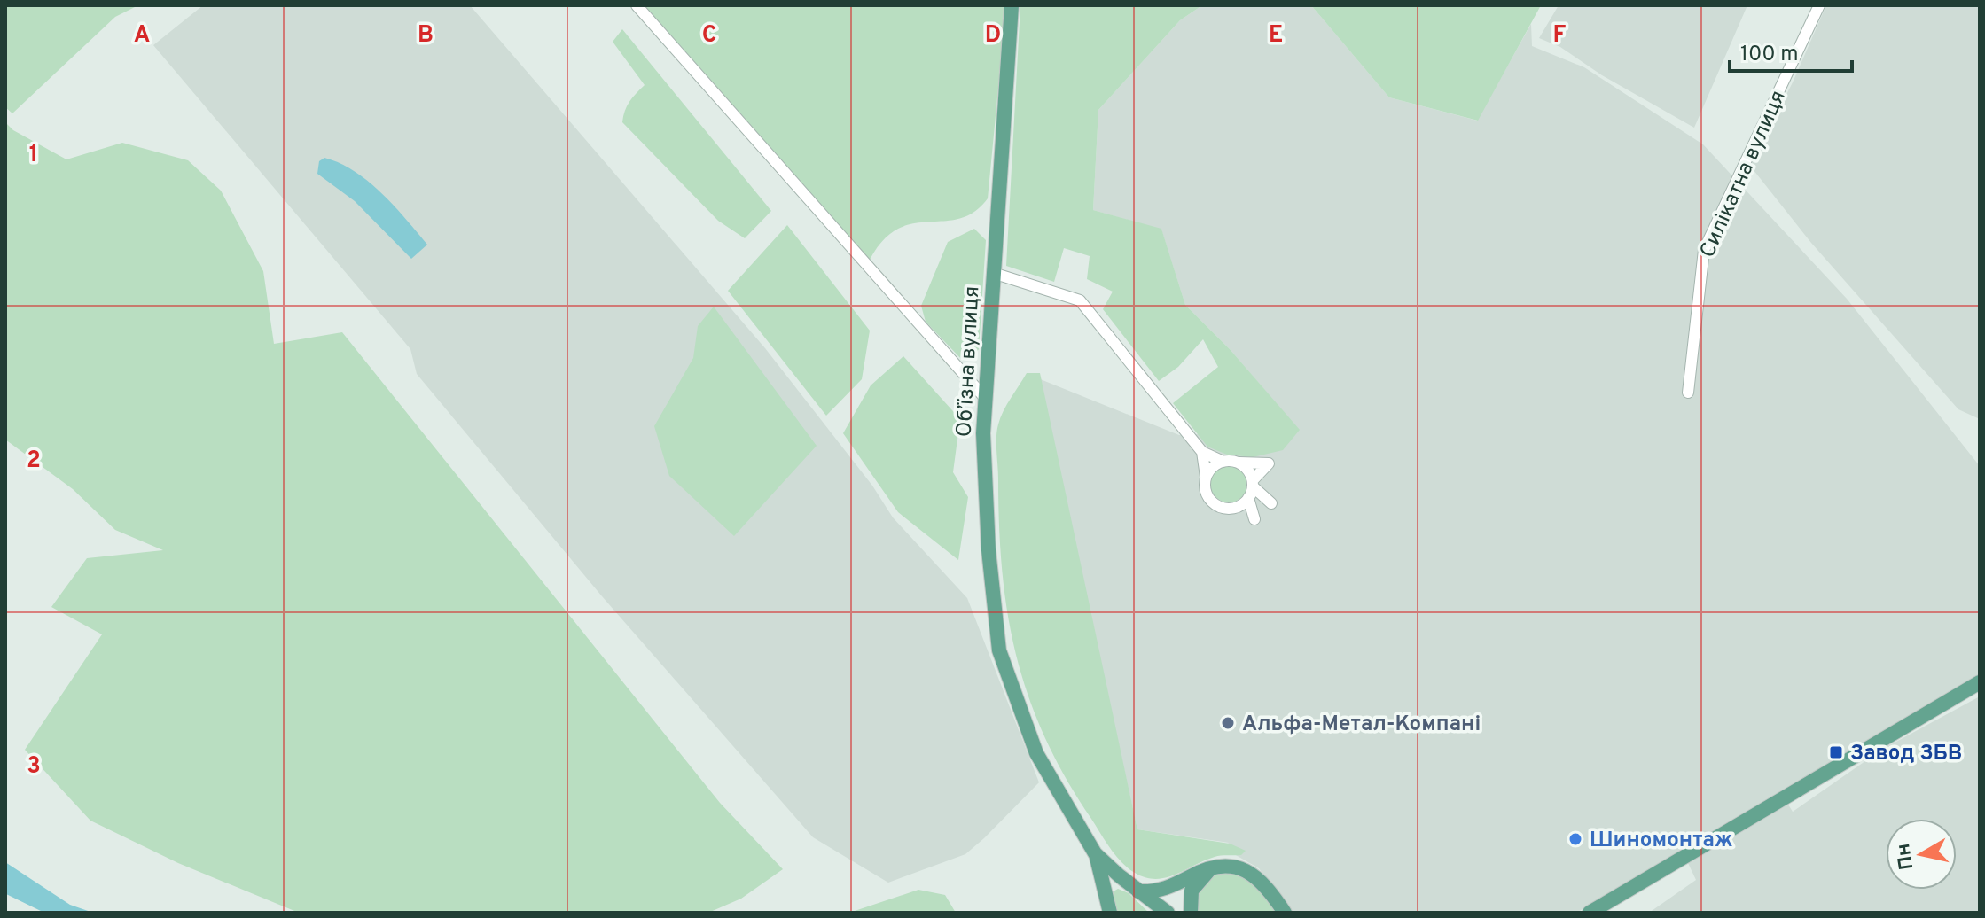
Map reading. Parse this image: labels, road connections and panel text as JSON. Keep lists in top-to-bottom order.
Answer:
{
  "streets": {
    "main road": ["Об’їзна вулиця"],
    "street": ["Силікатна вулиця"]
  },
  "places": {
    "other": ["Альфа-Метал-Компані", "Шиномонтаж"],
    "transit": ["Завод ЗБВ"]
  },
  "scale_bar": "100 m",
  "north": "left",
  "grid": {
    "columns": [
      "A",
      "B",
      "C",
      "D",
      "E",
      "F"
    ],
    "rows": ["1", "2", "3"]
  }
}
